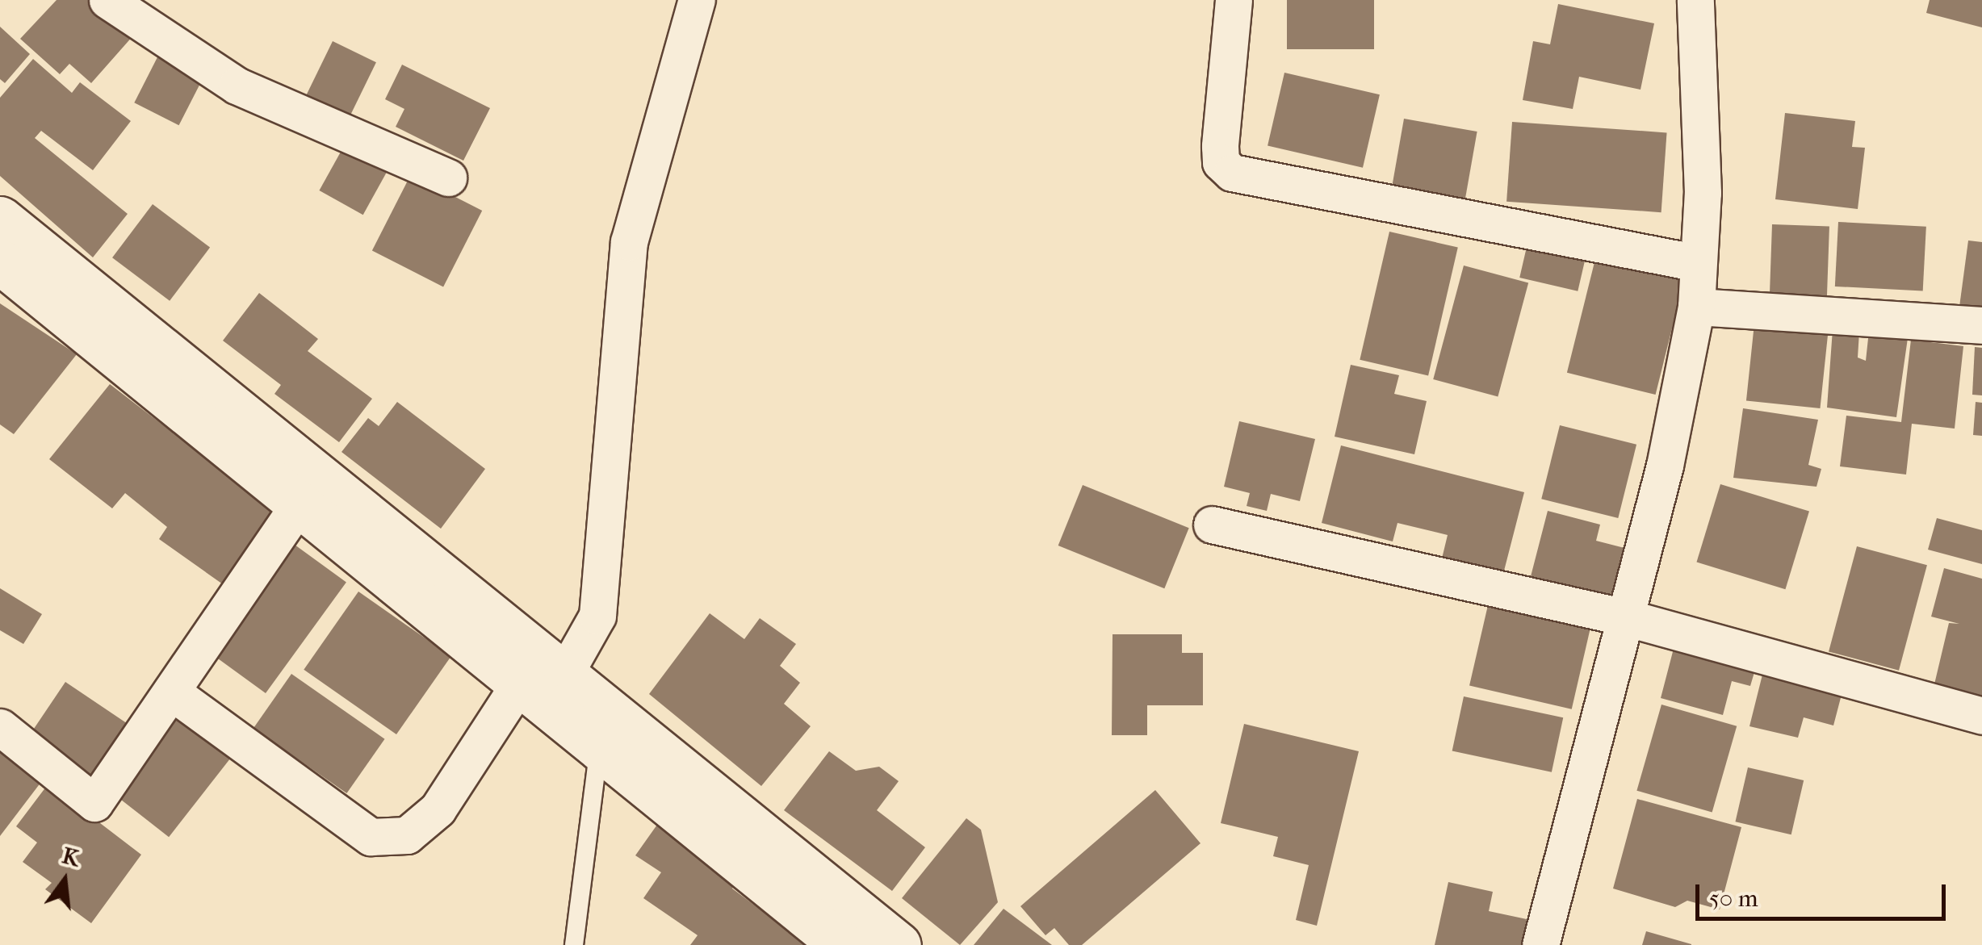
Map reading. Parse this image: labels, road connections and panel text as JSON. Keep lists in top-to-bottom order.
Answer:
{
  "scale_bar": "50 m",
  "north": "top"
}
